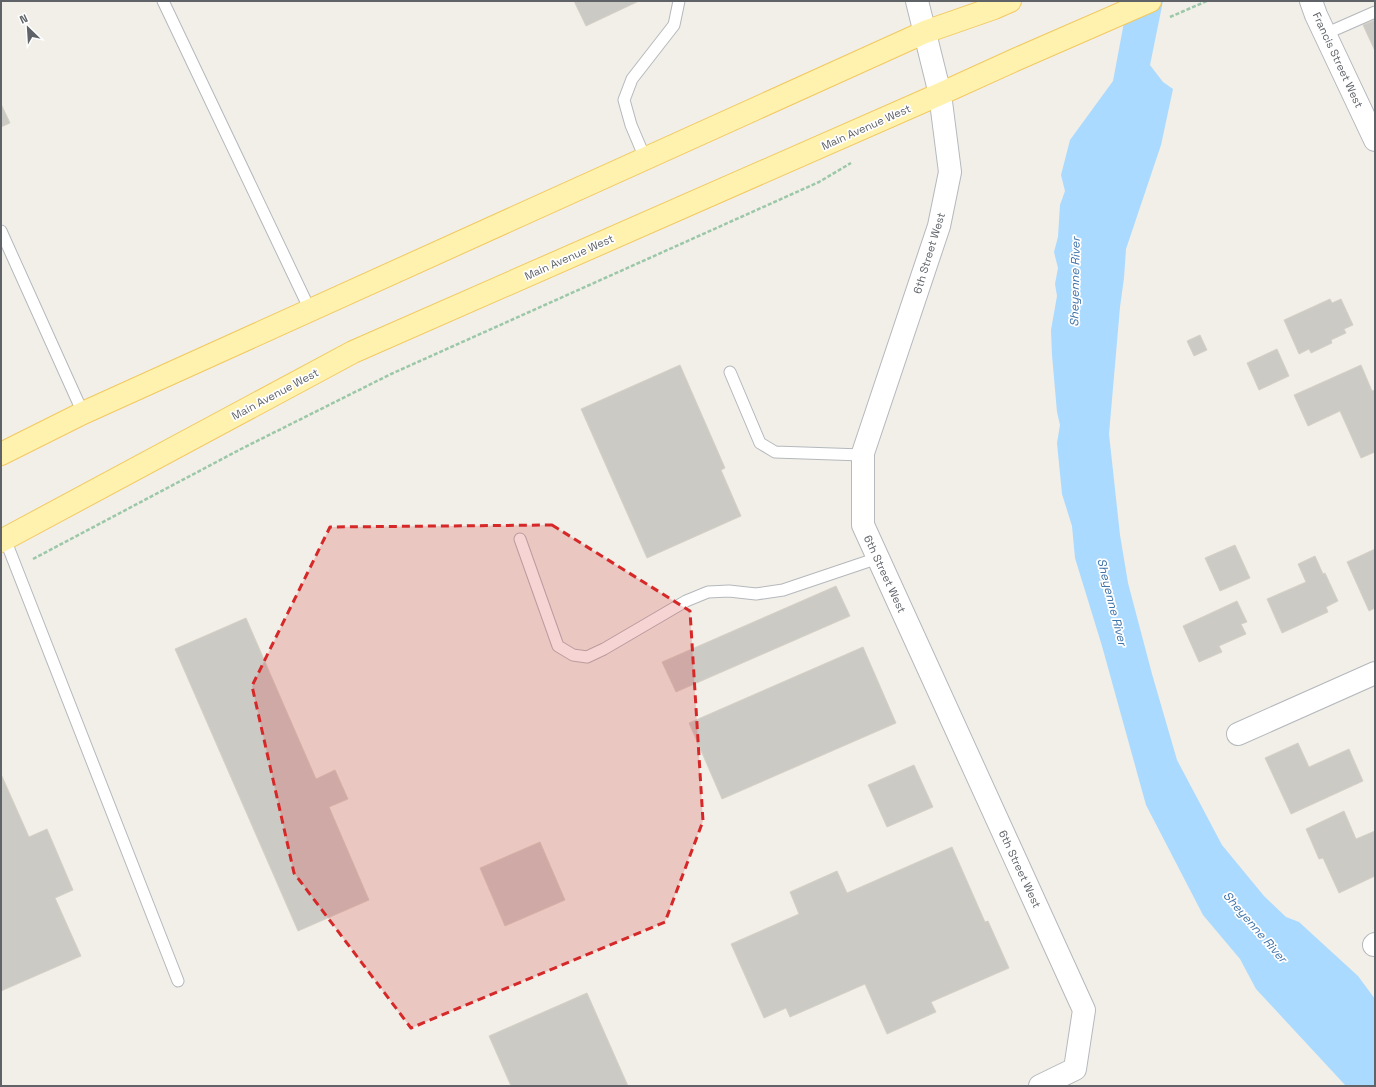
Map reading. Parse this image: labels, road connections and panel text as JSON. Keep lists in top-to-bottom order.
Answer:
{
  "streets": {
    "main road": ["Main Avenue West"],
    "street": ["Francis Street West", "6th Street West"]
  },
  "crossings": [
    ["Main Avenue West", "6th Street West"]
  ],
  "water": ["Sheyenne River"],
  "north": "top left"
}
